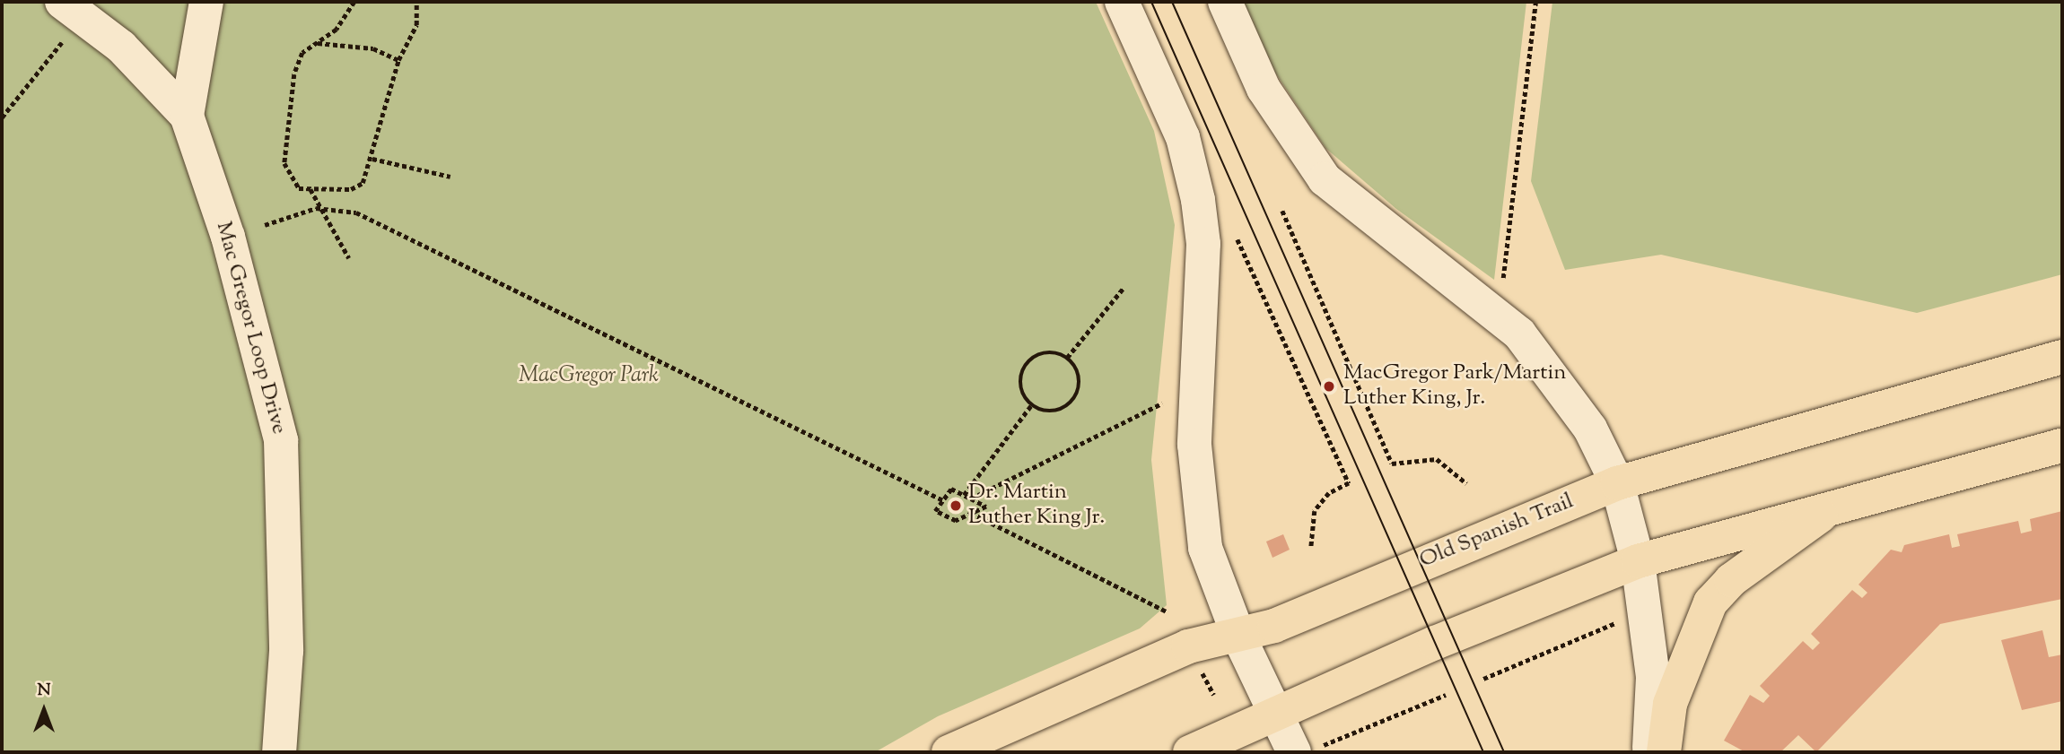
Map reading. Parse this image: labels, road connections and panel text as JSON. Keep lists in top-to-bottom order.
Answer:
{
  "streets": {
    "main road": ["Mac Gregor Loop Drive", "Old Spanish Trail"]
  },
  "parks": ["MacGregor Park"],
  "places": ["MacGregor Park/Martin Luther King, Jr.", "Dr. Martin Luther King Jr."],
  "north": "top"
}
